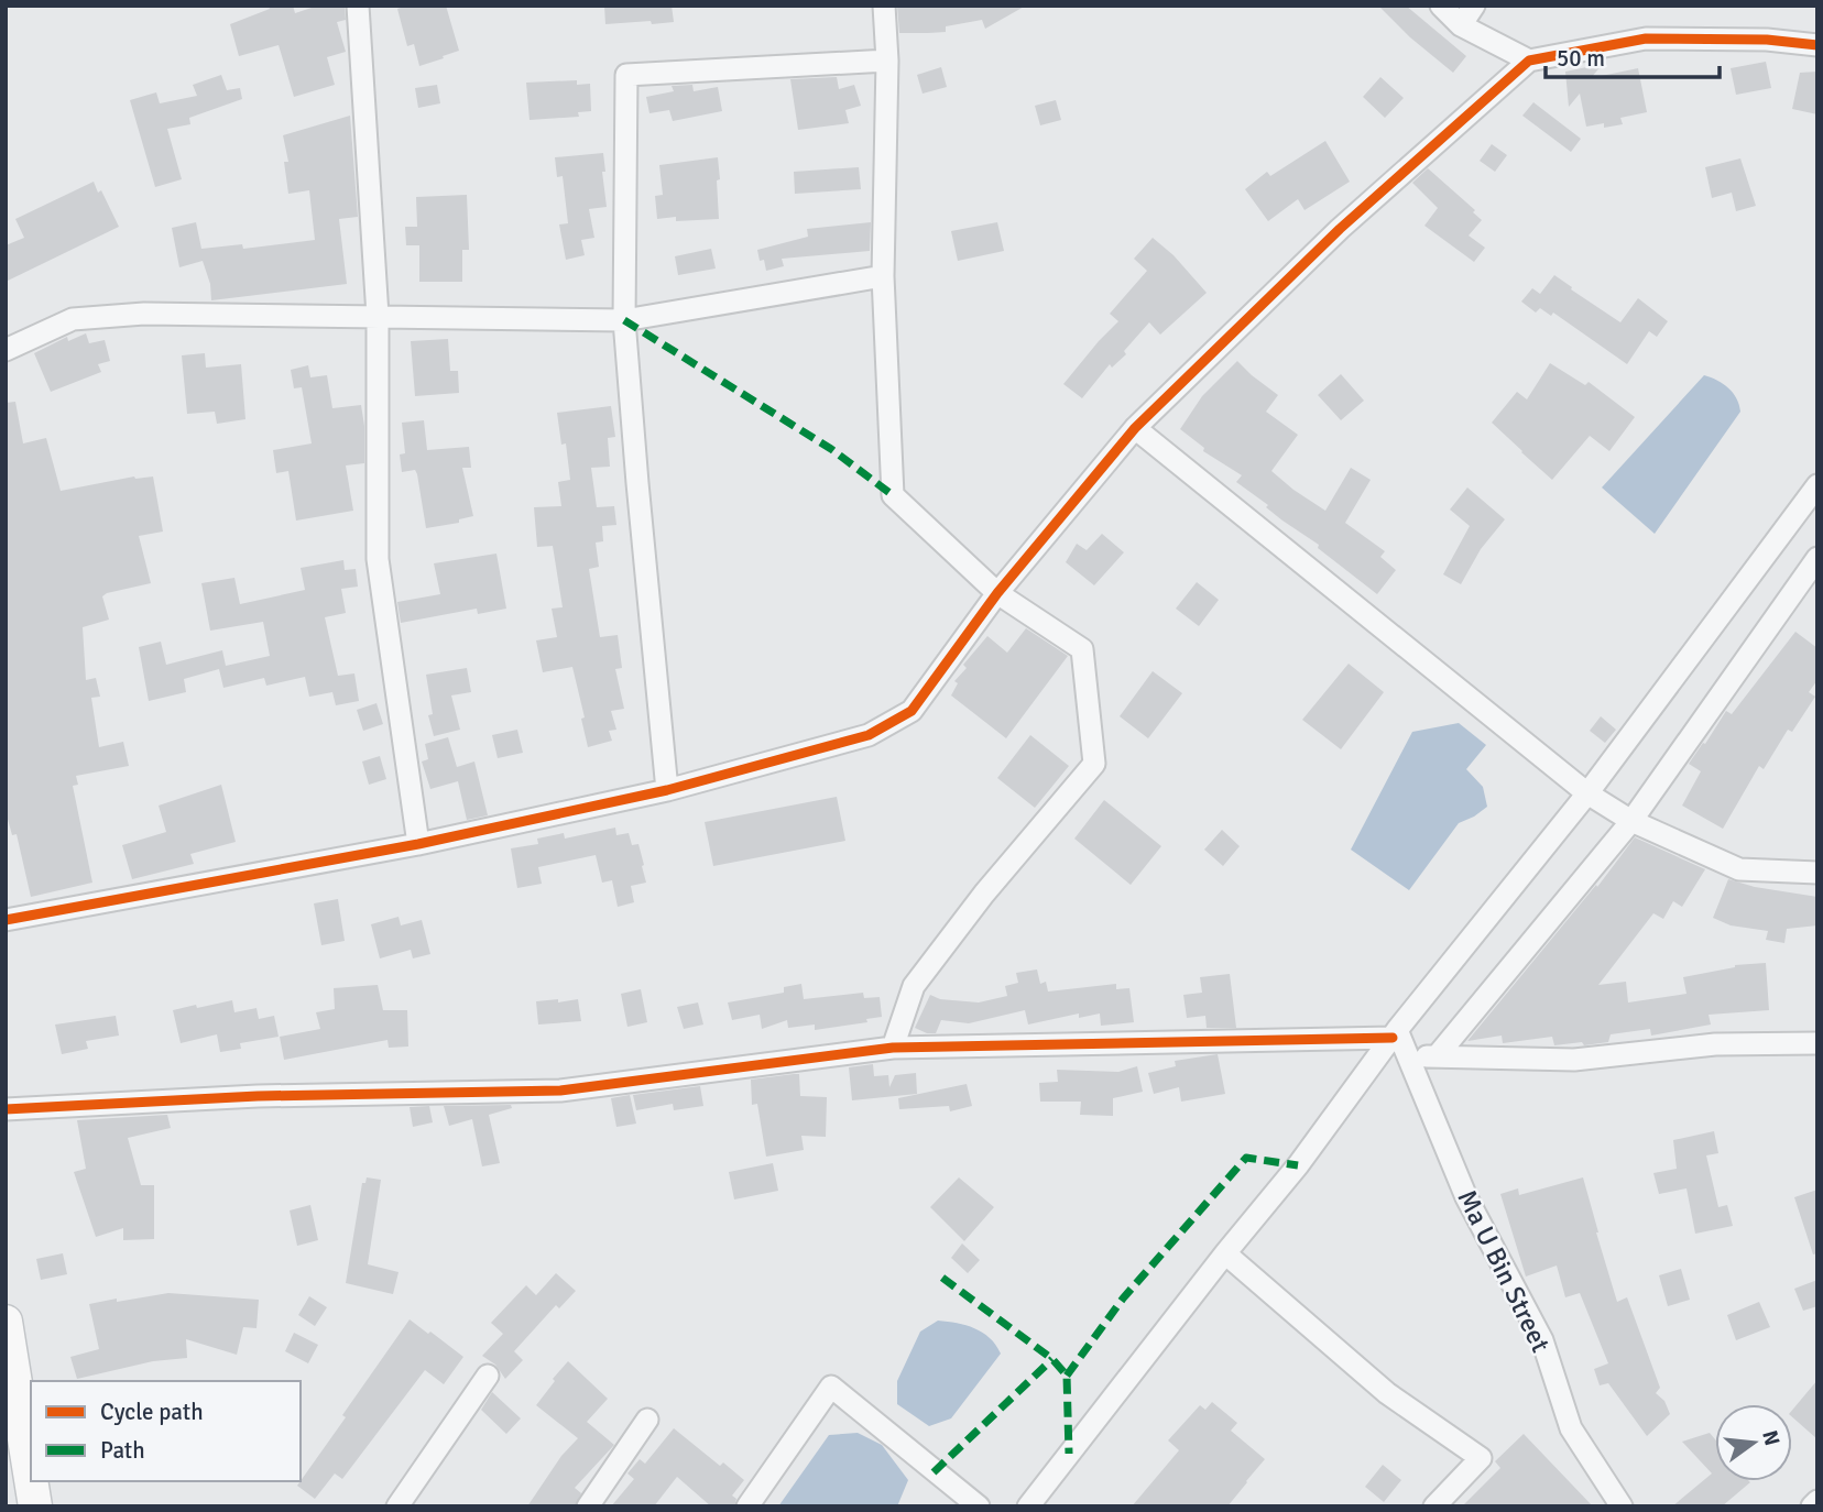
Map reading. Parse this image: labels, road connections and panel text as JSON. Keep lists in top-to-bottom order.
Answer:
{
  "streets": {
    "street": ["Ma U Bin Street"]
  },
  "legend": ["Cycle path", "Path"],
  "scale_bar": "50 m",
  "north": "right"
}
